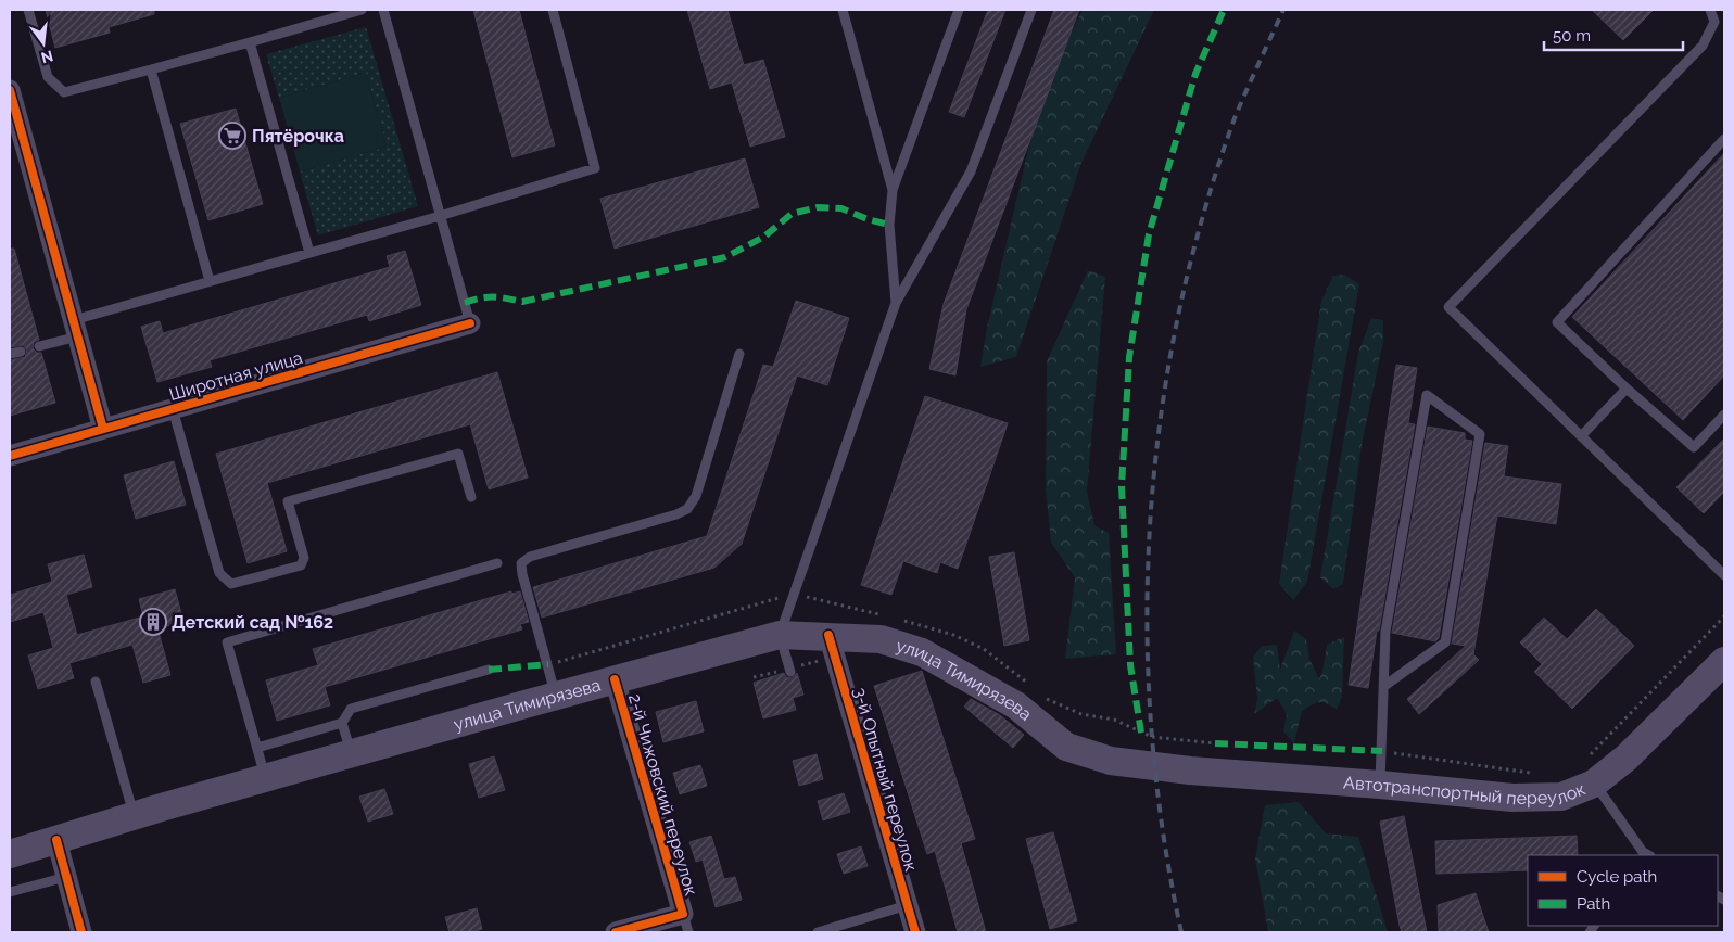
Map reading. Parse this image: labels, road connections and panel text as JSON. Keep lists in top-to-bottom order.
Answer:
{
  "streets": {
    "main road": ["улица Тимирязева", "Автотранспортный переулок"],
    "street": ["Широтная улица", "3-й Опытный переулок", "2-й Чижовский переулок"]
  },
  "crossings": [
    ["улица Тимирязева", "3-й Опытный переулок"],
    ["улица Тимирязева", "Автотранспортный переулок"],
    ["улица Тимирязева", "2-й Чижовский переулок"]
  ],
  "places": {
    "supermarket": ["Пятёрочка"],
    "building": ["Детский сад №162"]
  },
  "legend": ["Cycle path", "Path"],
  "scale_bar": "50 m",
  "north": "bottom"
}
